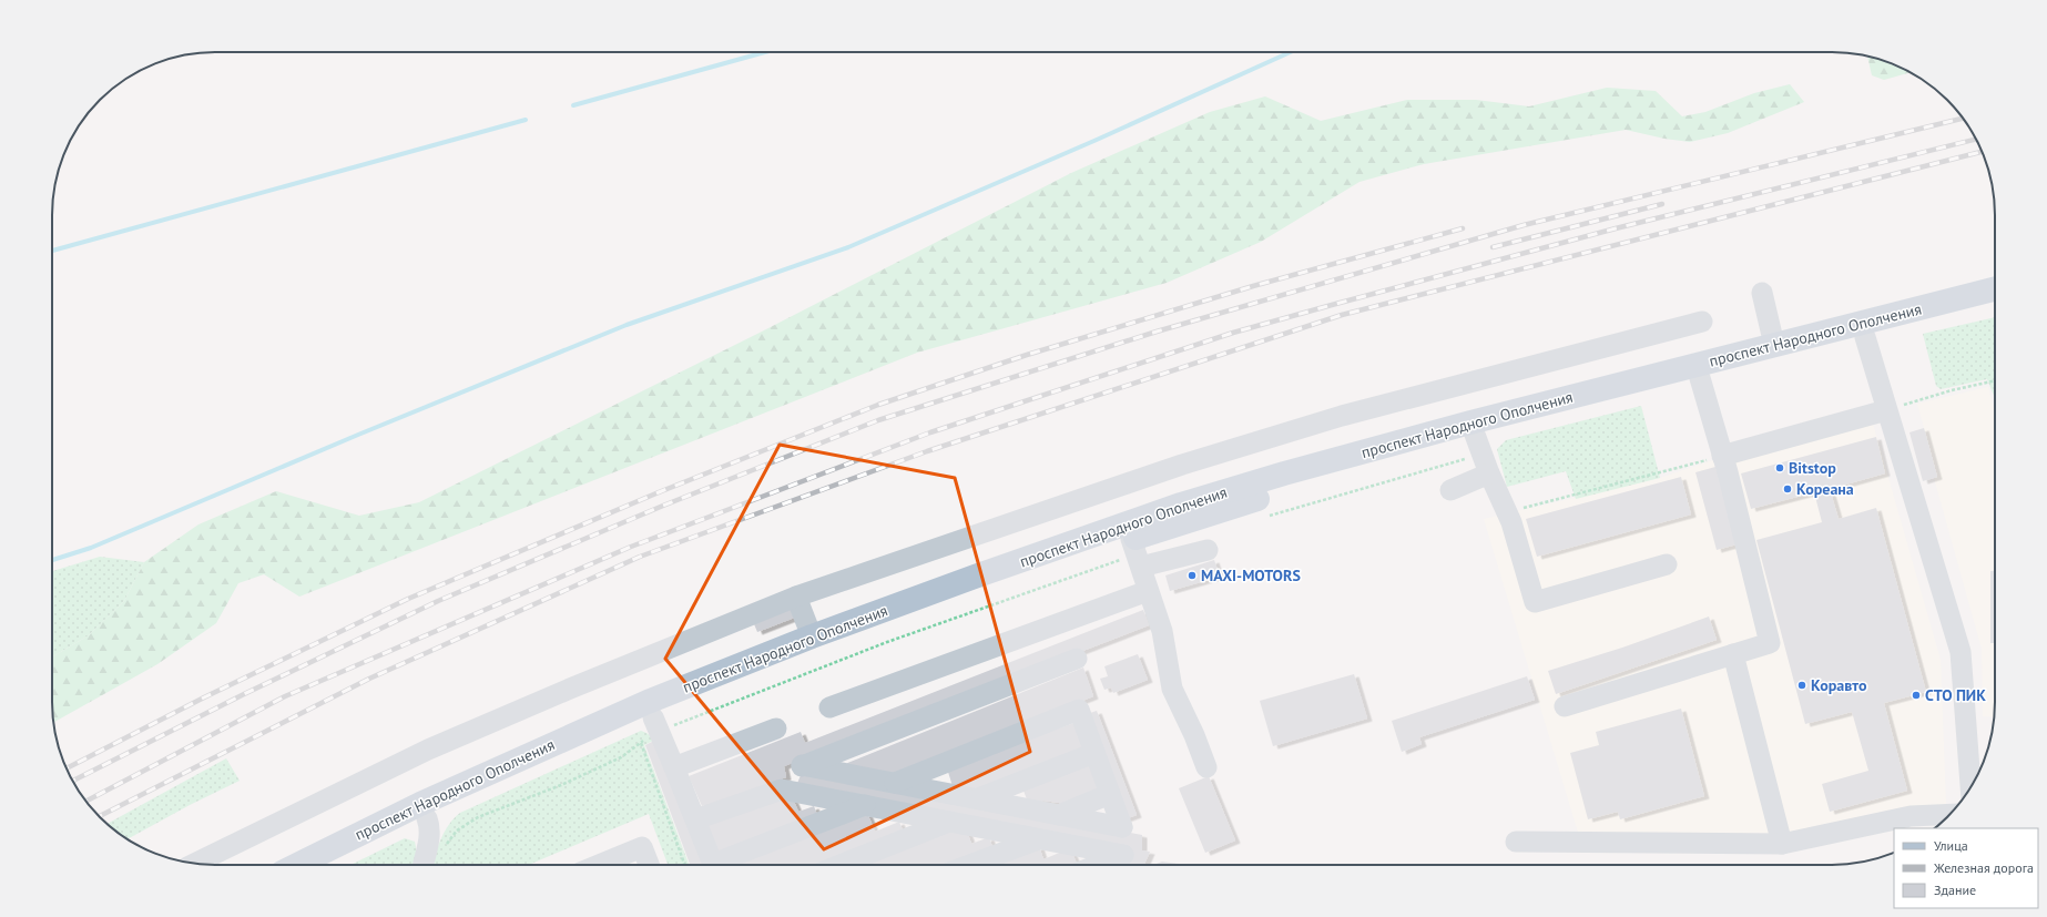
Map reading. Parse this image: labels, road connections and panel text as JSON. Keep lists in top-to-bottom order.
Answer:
{
  "streets": {
    "main road": ["проспект Народного Ополчения"]
  },
  "places": [
    "Bitstop",
    "Кореана",
    "MAXI-MOTORS",
    "Коравто",
    "СТО ПИК"
  ],
  "legend": ["Улица", "Железная дорога", "Здание"]
}
